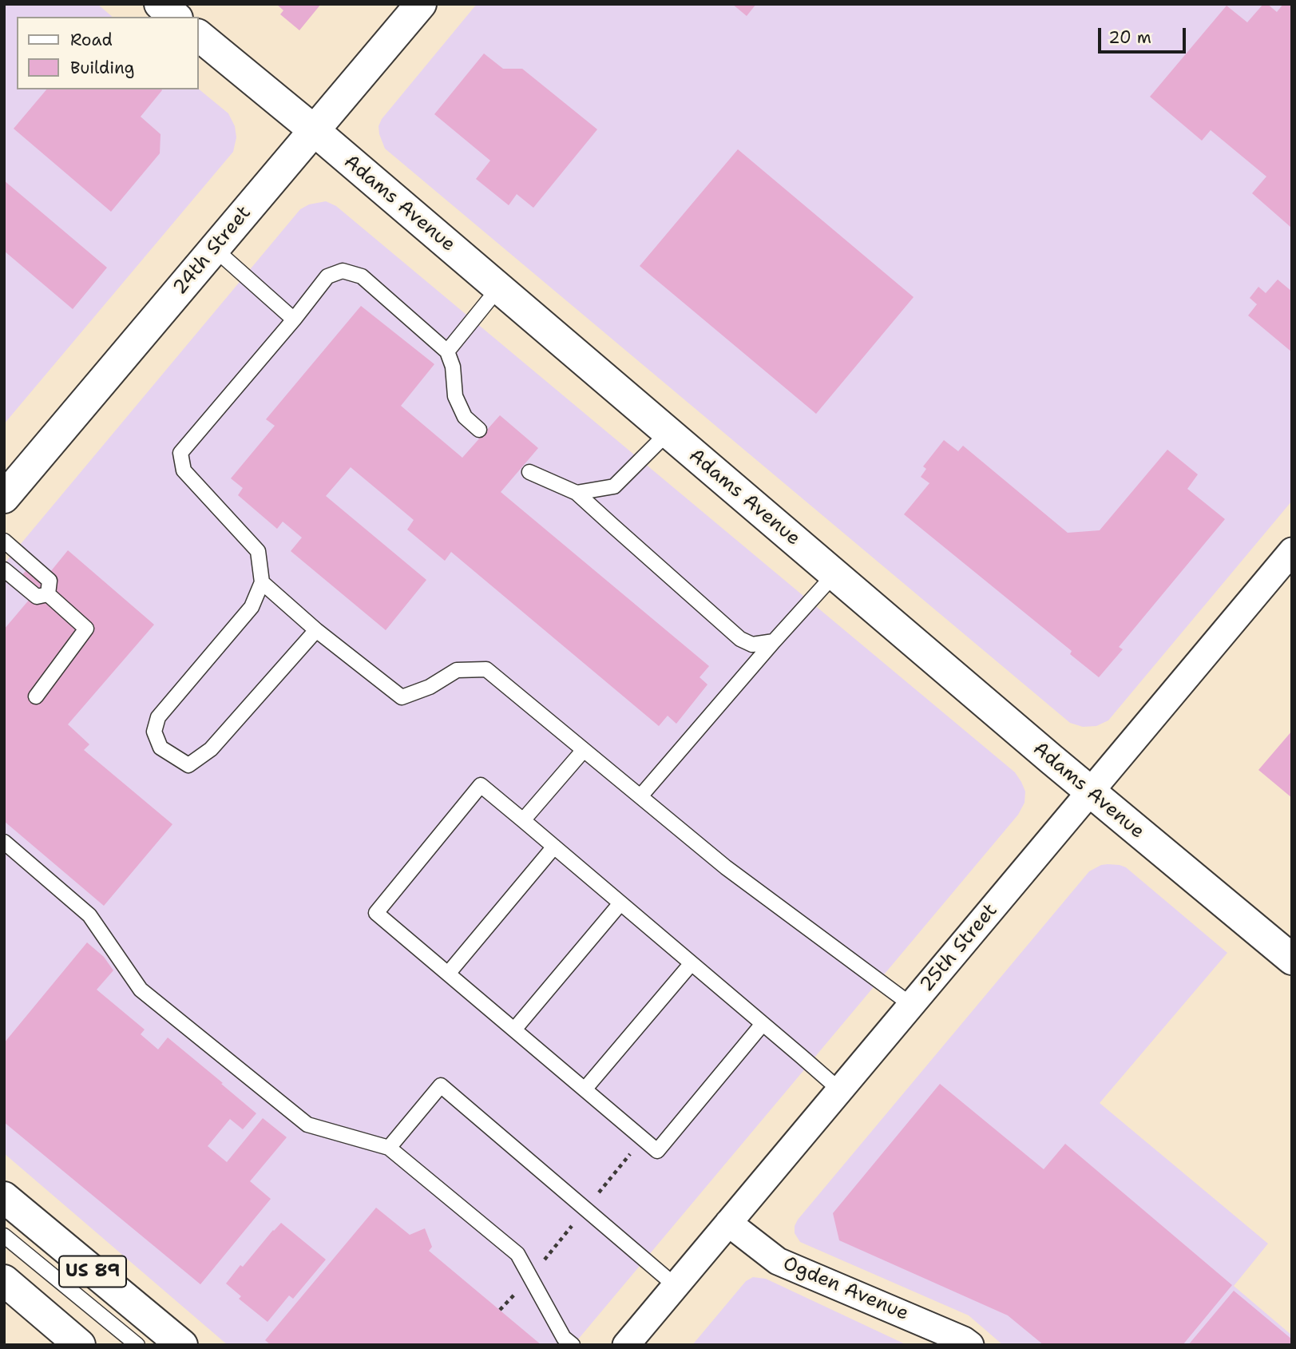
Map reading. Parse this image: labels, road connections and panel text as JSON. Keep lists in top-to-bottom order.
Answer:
{
  "streets": {
    "street": [
      "Adams Avenue",
      "24th Street",
      "25th Street",
      "US 89",
      "Ogden Avenue"
    ]
  },
  "crossings": [
    ["Adams Avenue", "24th Street"],
    ["Adams Avenue", "25th Street"],
    ["25th Street", "Ogden Avenue"]
  ],
  "legend": ["Road", "Building"],
  "scale_bar": "20 m"
}
